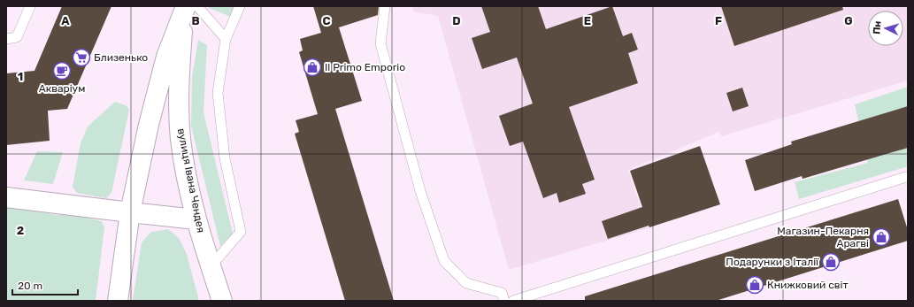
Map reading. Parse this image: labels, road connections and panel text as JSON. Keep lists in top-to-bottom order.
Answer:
{
  "streets": {
    "main road": ["вулиця Івана Чендея"]
  },
  "places": {
    "supermarket": ["Близенько"],
    "shop": [
      "Il Primo Emporio",
      "Магазин-Пекарня Арагві",
      "Подарунки з Італії",
      "Книжковий світ"
    ],
    "cafe": ["Акваріум"]
  },
  "scale_bar": "20 m",
  "north": "left",
  "grid": {
    "columns": [
      "A",
      "B",
      "C",
      "D",
      "E",
      "F",
      "G"
    ],
    "rows": ["1", "2"]
  }
}
